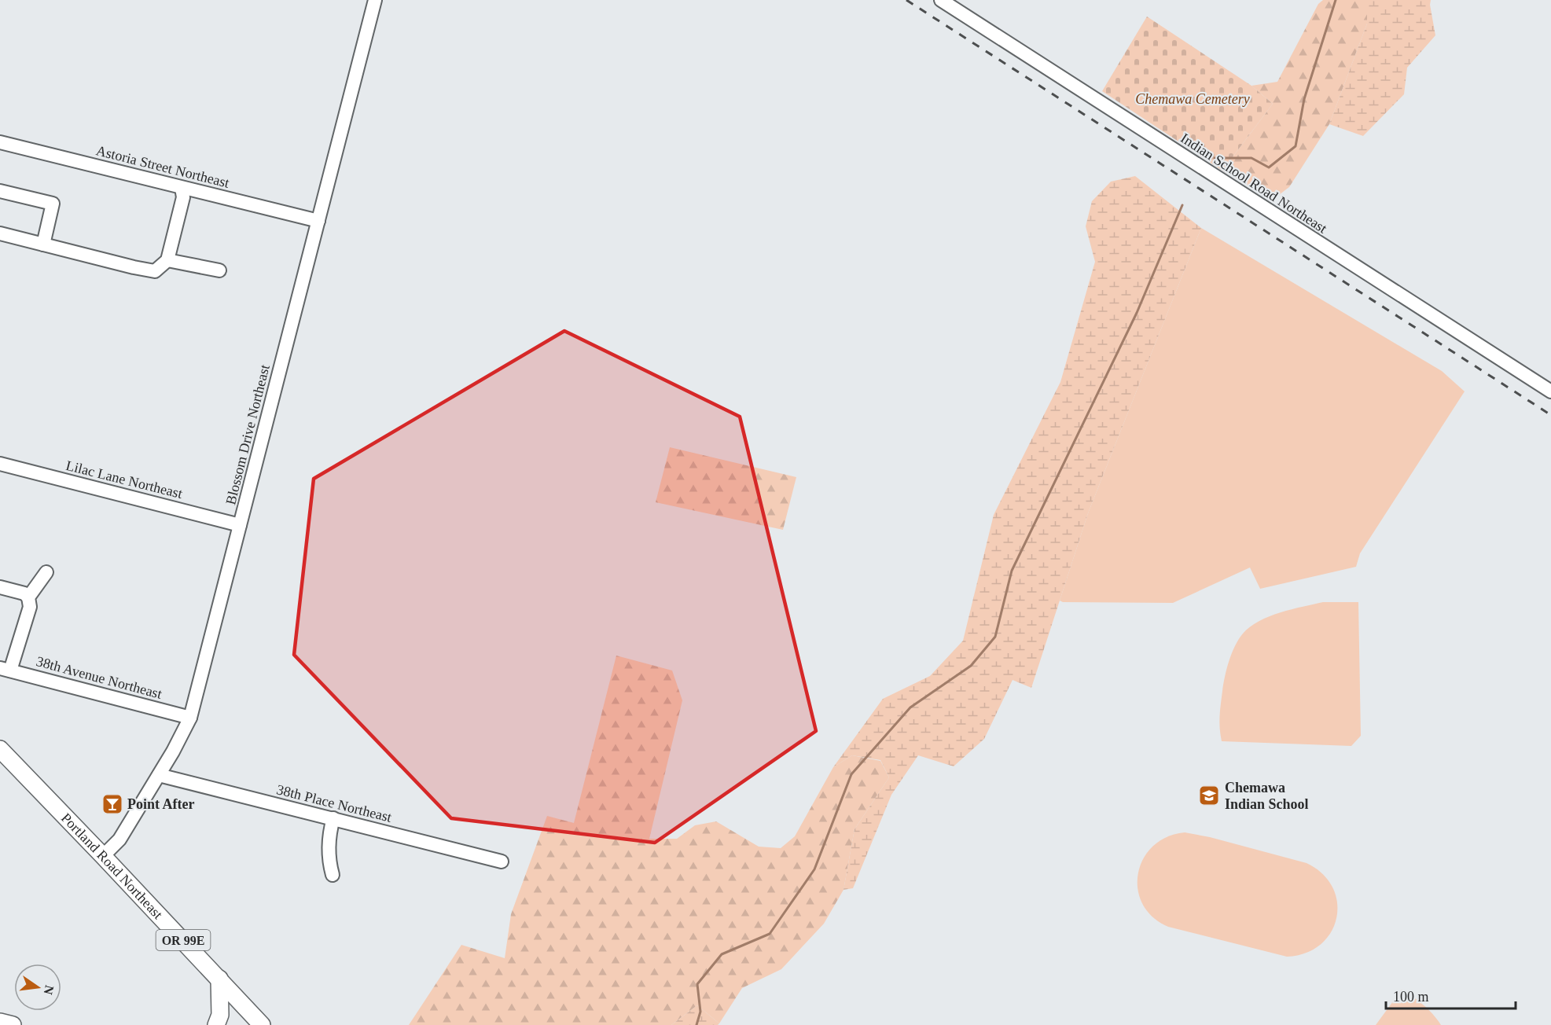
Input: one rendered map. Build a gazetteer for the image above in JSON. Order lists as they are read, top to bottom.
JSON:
{
  "streets": {
    "main road": ["Portland Road Northeast", "OR 99E"],
    "street": [
      "Astoria Street Northeast",
      "Indian School Road Northeast",
      "Blossom Drive Northeast",
      "Lilac Lane Northeast",
      "38th Avenue Northeast",
      "38th Place Northeast"
    ]
  },
  "crossings": [
    ["Astoria Street Northeast", "Blossom Drive Northeast"],
    ["Blossom Drive Northeast", "Lilac Lane Northeast"],
    ["Blossom Drive Northeast", "38th Avenue Northeast"],
    ["Blossom Drive Northeast", "38th Place Northeast"],
    ["Blossom Drive Northeast", "Portland Road Northeast"]
  ],
  "parks": ["Chemawa Cemetery"],
  "places": {
    "school or university": ["Chemawa Indian School"],
    "bar": ["Point After"]
  },
  "scale_bar": "100 m",
  "north": "right"
}
